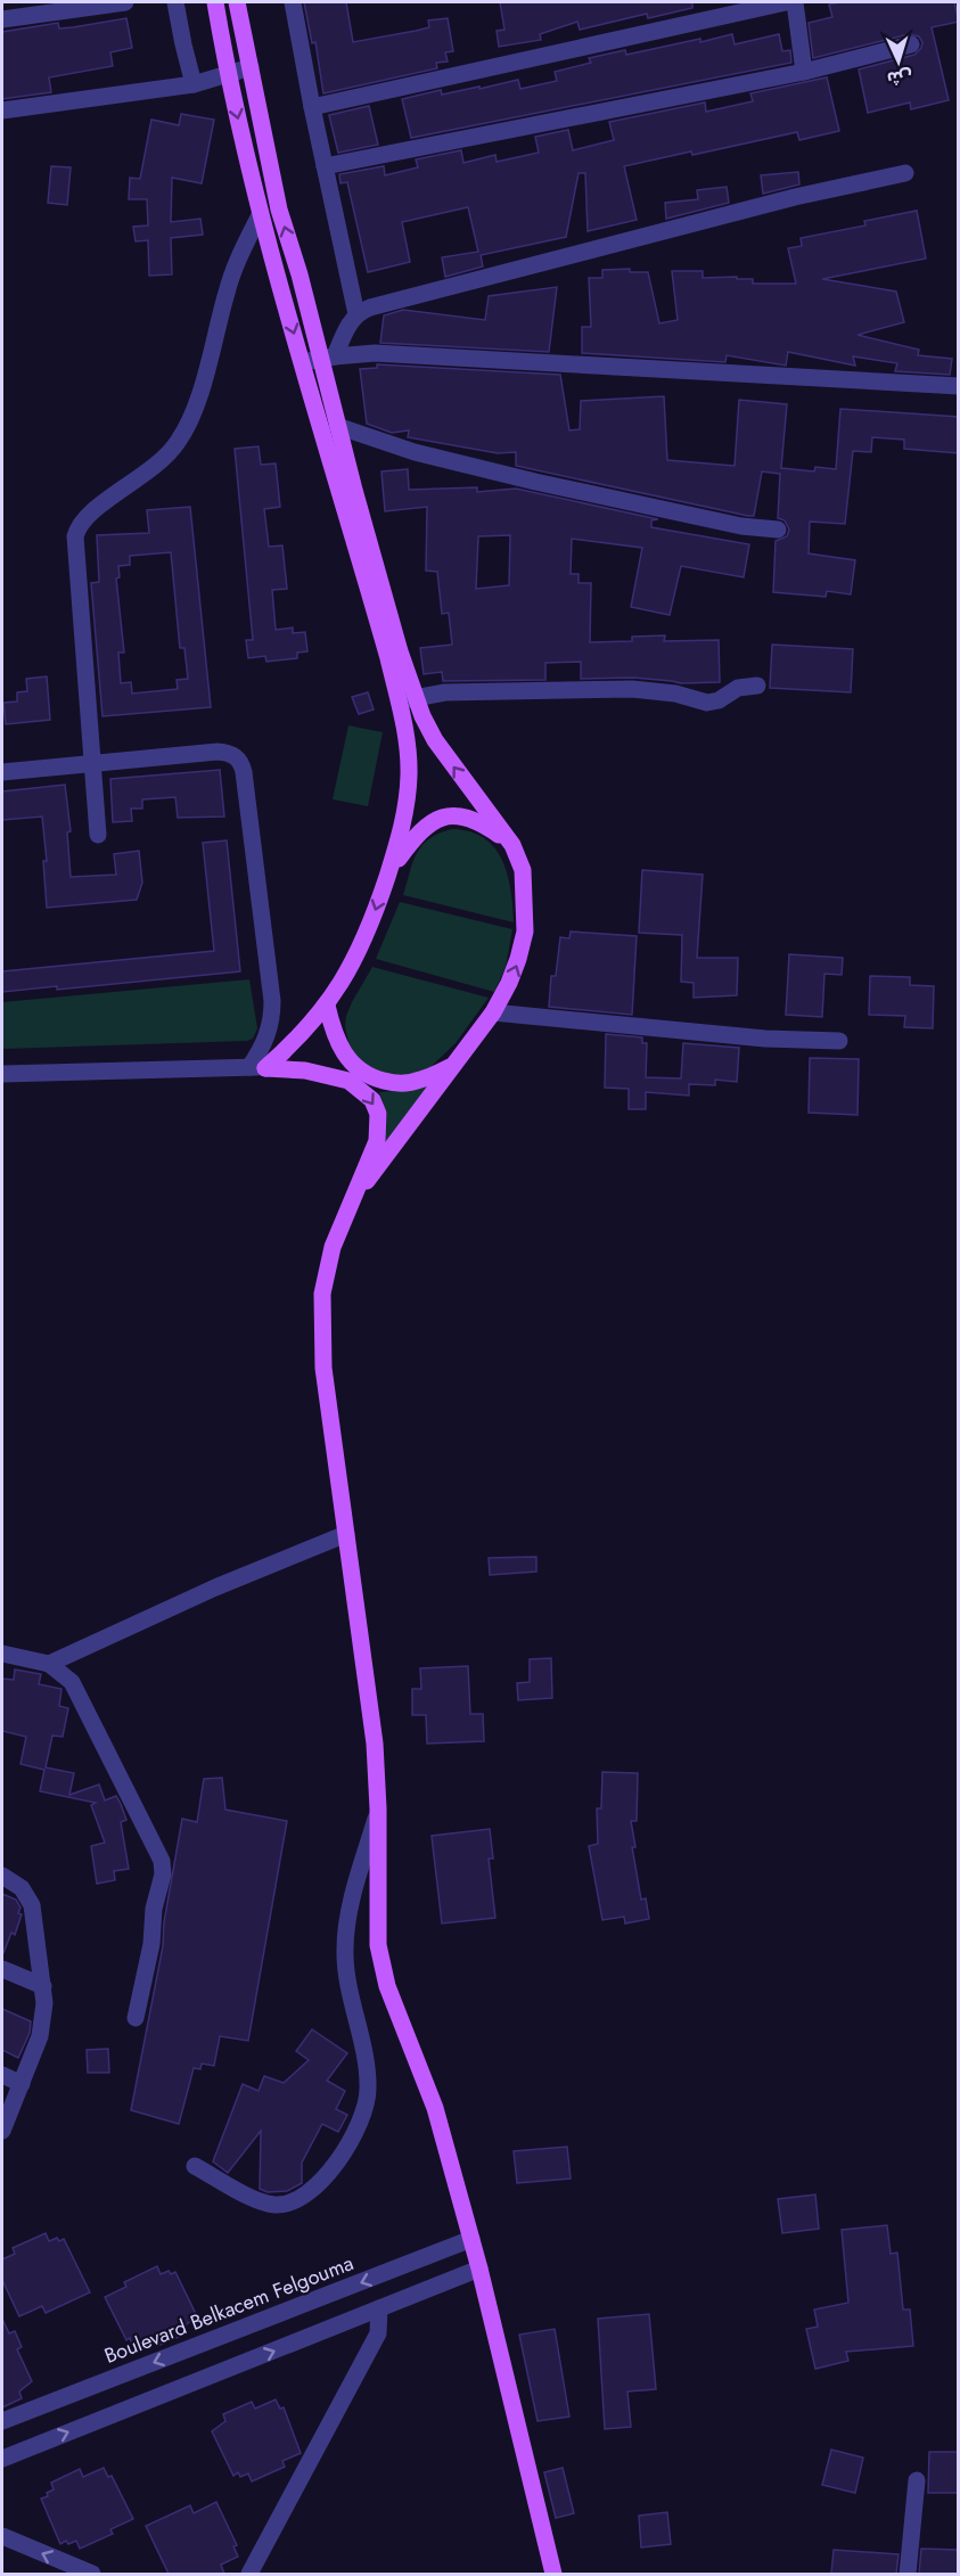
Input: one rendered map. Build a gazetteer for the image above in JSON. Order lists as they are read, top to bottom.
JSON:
{
  "streets": {
    "street": ["Boulevard Belkacem Felgouma"]
  },
  "north": "bottom"
}
